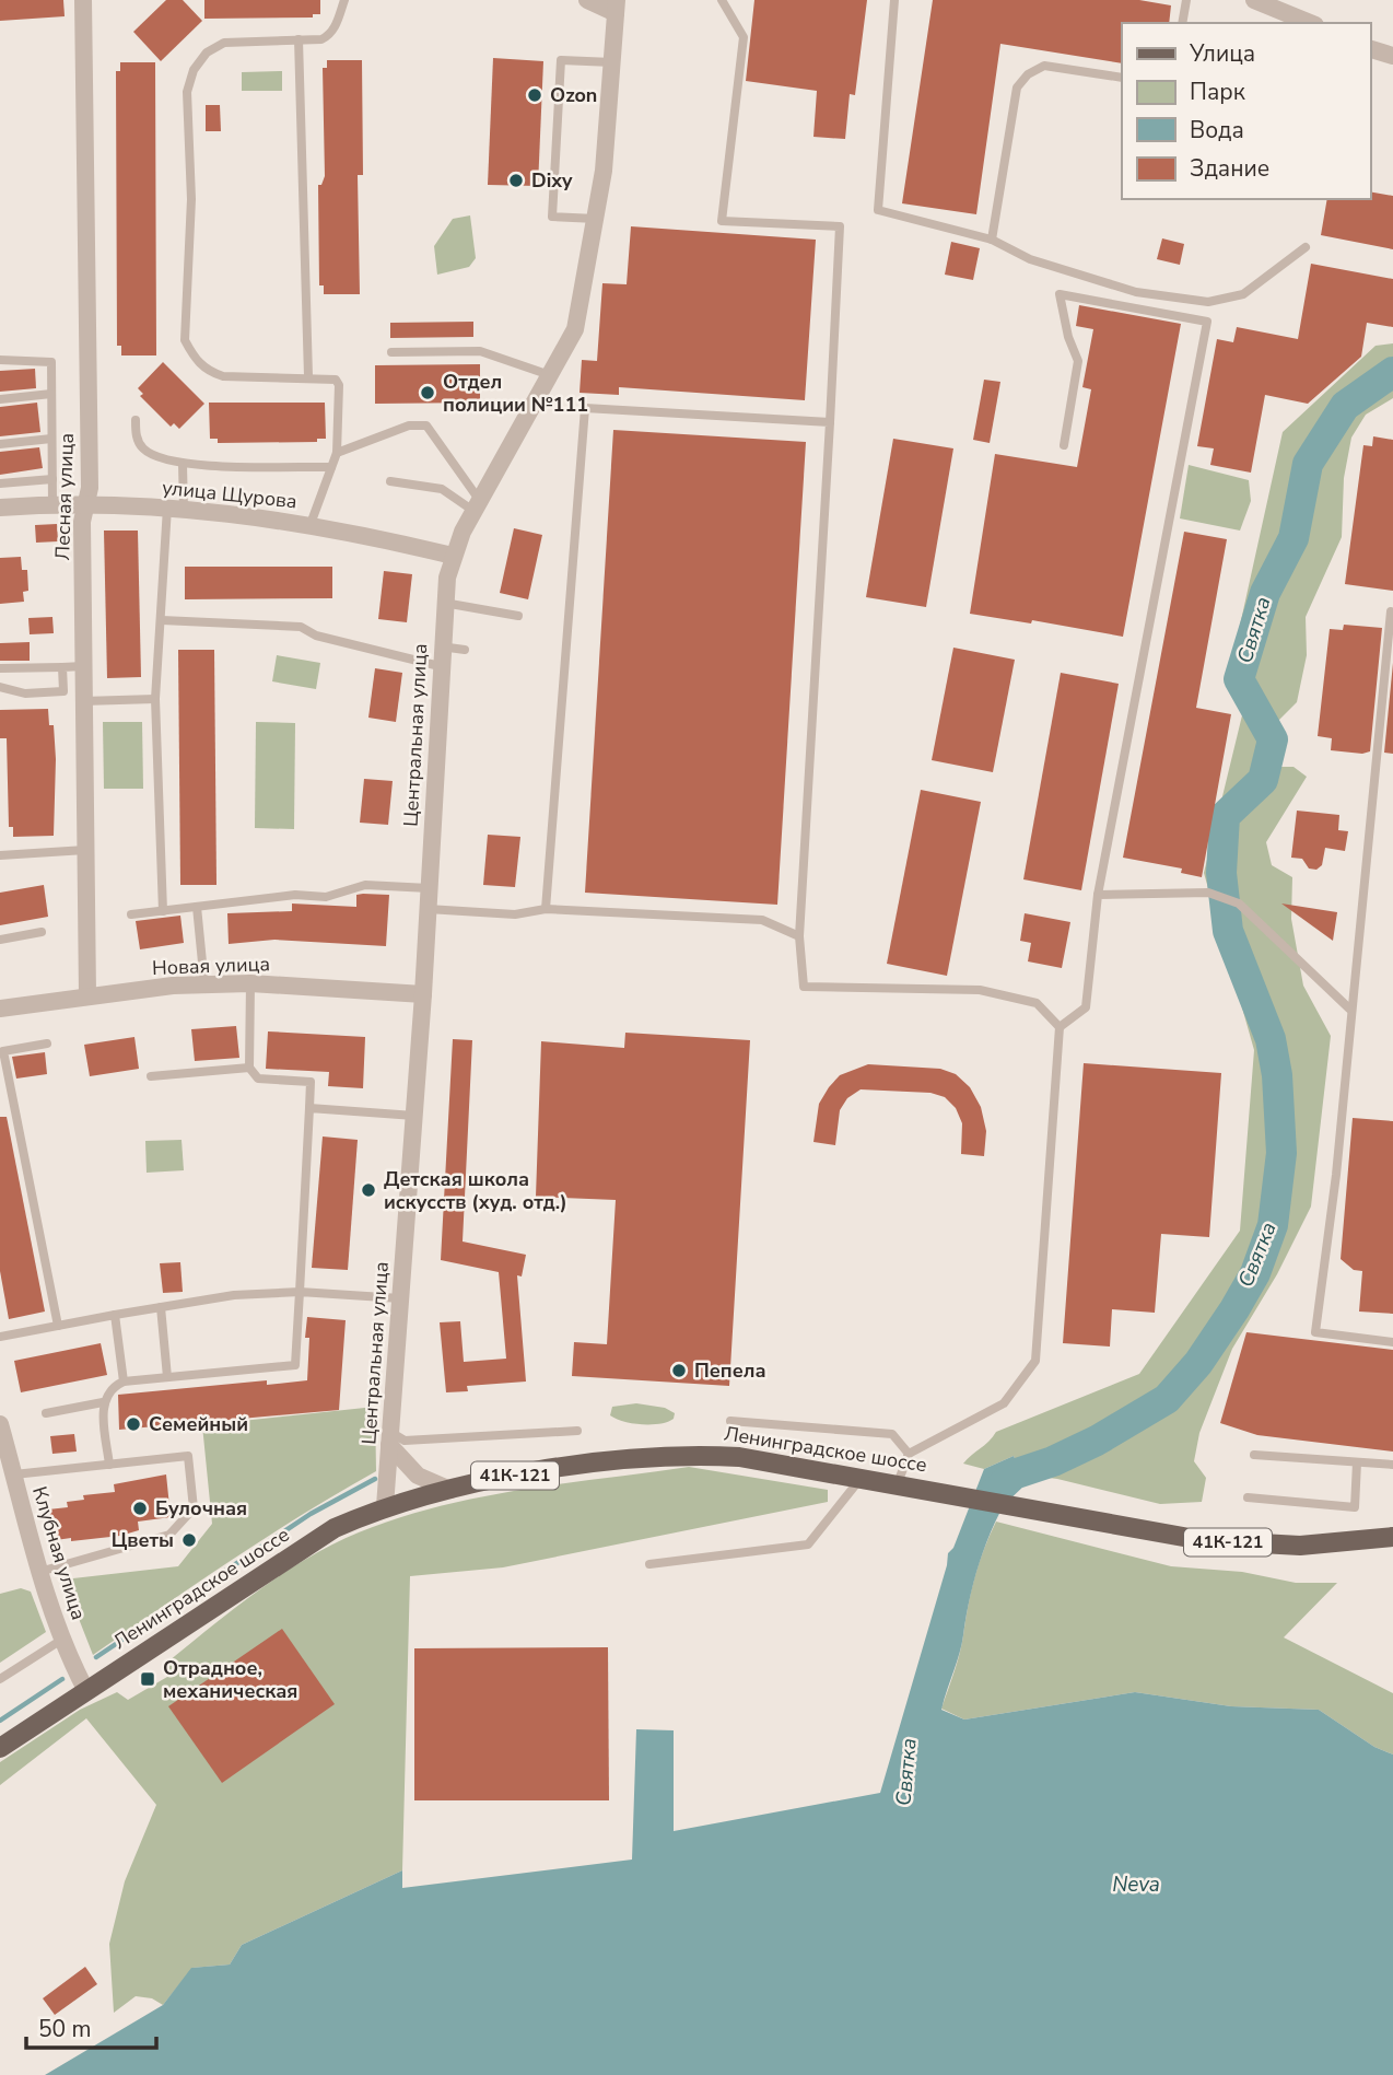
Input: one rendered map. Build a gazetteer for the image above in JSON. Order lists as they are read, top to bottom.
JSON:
{
  "streets": {
    "main road": ["Ленинградское шоссе", "41К-121"],
    "street": [
      "улица Щурова",
      "Лесная улица",
      "Центральная улица",
      "Новая улица",
      "Клубная улица"
    ]
  },
  "crossings": [
    ["улица Щурова", "Лесная улица"],
    ["улица Щурова", "Центральная улица"],
    ["Лесная улица", "Новая улица"],
    ["Центральная улица", "Новая улица"],
    ["Центральная улица", "Ленинградское шоссе"],
    ["Ленинградское шоссе", "Клубная улица"]
  ],
  "water": ["Святка", "Neva"],
  "places": {
    "other": [
      "Ozon",
      "Dixy",
      "Отдел полиции №111",
      "Детская школа искусств (худ. отд.)",
      "Пепела",
      "Семейный",
      "Булочная",
      "Цветы"
    ],
    "transit": ["Отрадное, механическая"]
  },
  "legend": [
    "Улица",
    "Парк",
    "Вода",
    "Здание"
  ],
  "scale_bar": "50 m"
}
